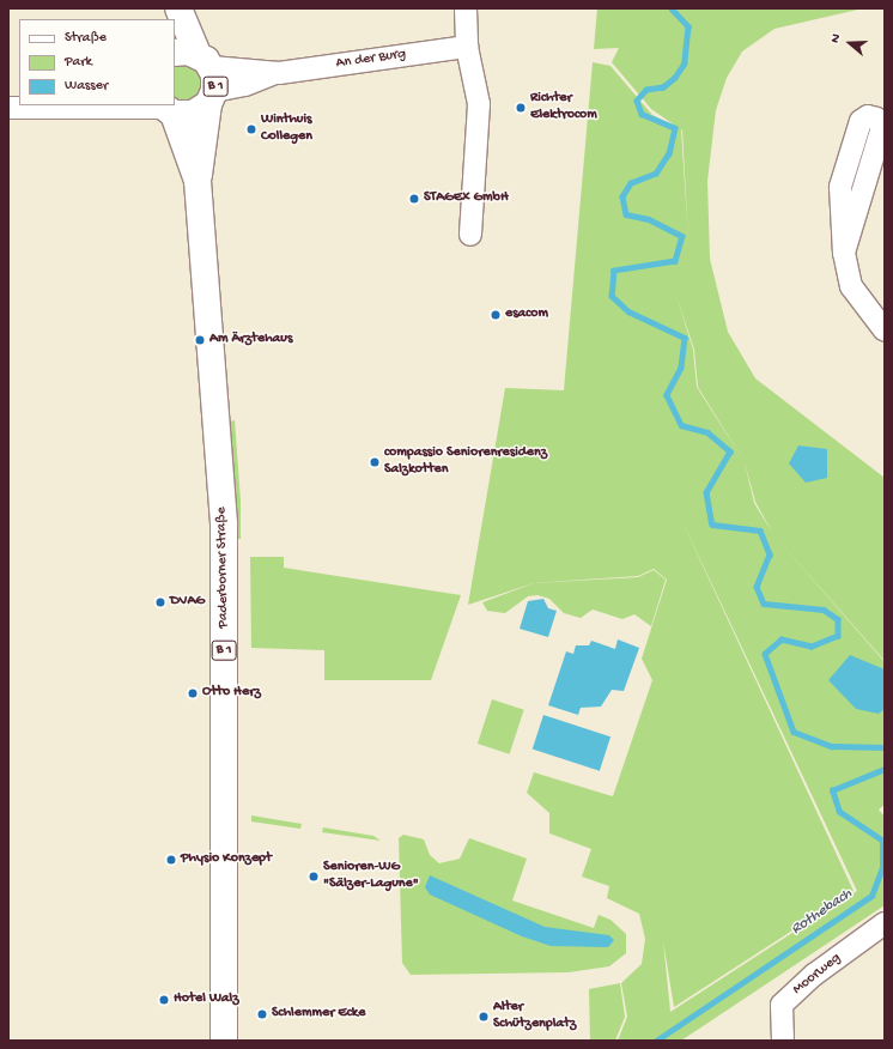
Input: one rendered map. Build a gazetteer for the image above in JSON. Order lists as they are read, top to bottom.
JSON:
{
  "streets": {
    "main road": ["B 1", "Paderborner Straße"],
    "street": ["An der Burg", "Moorweg"]
  },
  "crossings": [
    ["An der Burg", "B 1"],
    ["An der Burg", "Paderborner Straße"],
    ["B 1", "Paderborner Straße"]
  ],
  "water": ["Rothebach"],
  "places": [
    "Richter Elektrocom",
    "Winthuis Collegen",
    "STAGEx GmbH",
    "esacom",
    "Am Ärztehaus",
    "compassio Seniorenresidenz Salzkotten",
    "DVAG",
    "Otto Herz",
    "Physio Konzept",
    "Senioren-WG \"Sälzer-Lagune\"",
    "Hotel Walz",
    "Schlemmer Ecke",
    "Alter Schützenplatz"
  ],
  "legend": ["Straße", "Park", "Wasser"],
  "north": "left"
}
